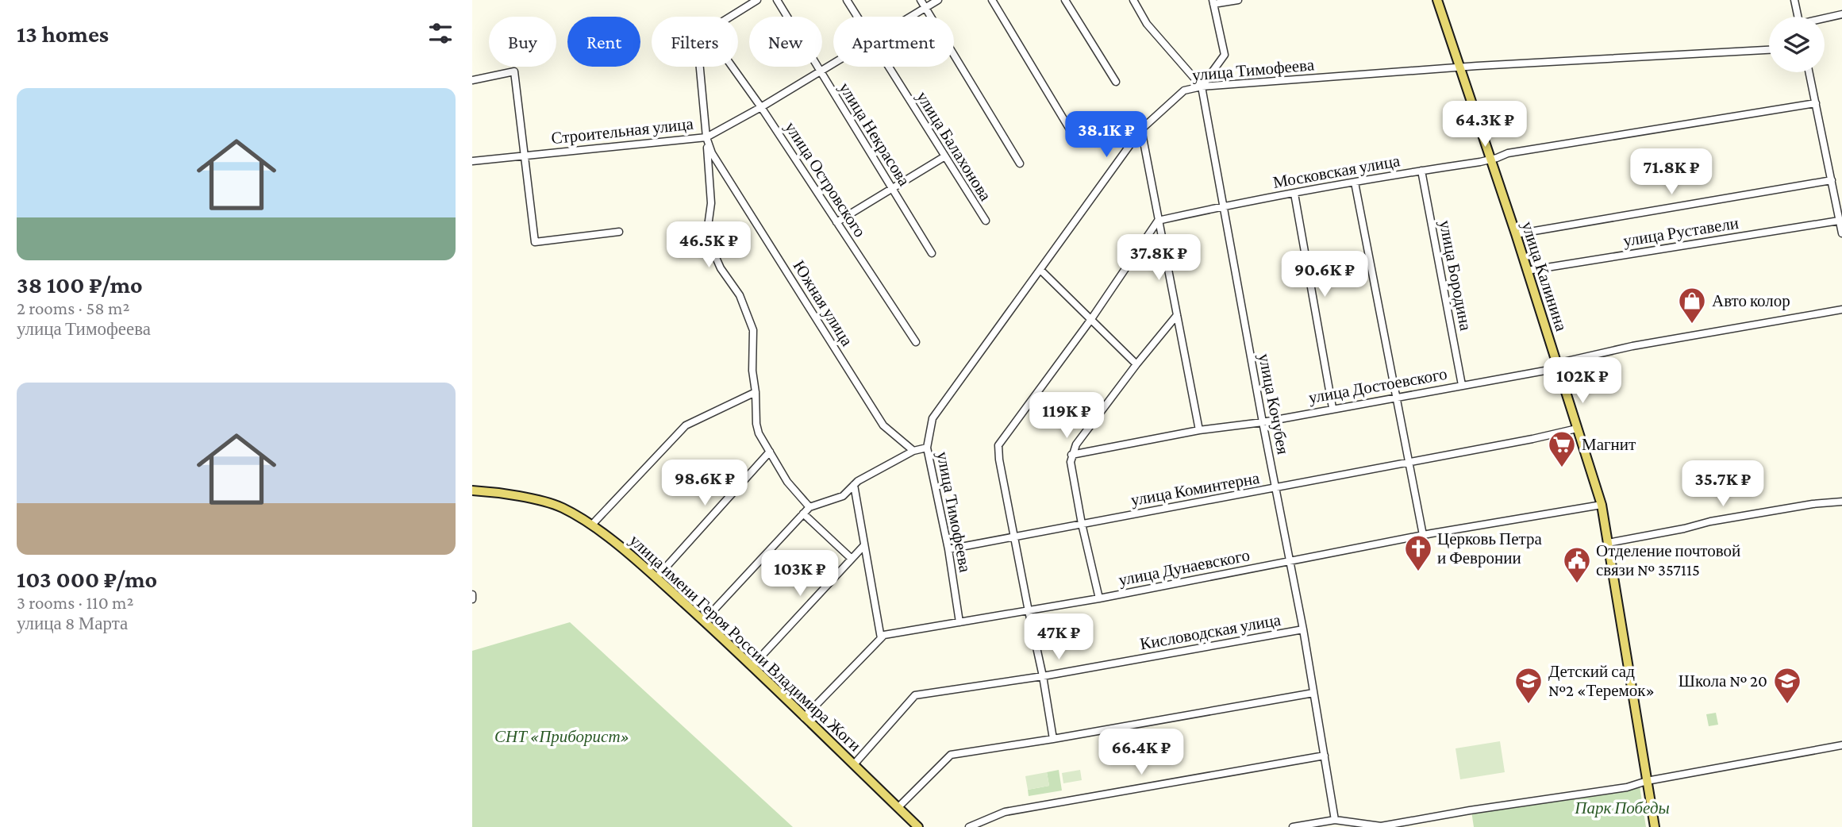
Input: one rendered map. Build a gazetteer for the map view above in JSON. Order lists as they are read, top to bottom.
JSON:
{
  "streets": {
    "main road": ["улица Калинина", "улица имени Героя России Владимира Жоги"],
    "street": [
      "улица Тимофеева",
      "Строительная улица",
      "улица Некрасова",
      "улица Балахонова",
      "Московская улица",
      "улица Островского",
      "улица Руставели",
      "улица Бородина",
      "Южная улица",
      "улица Достоевского",
      "улица Кочубея",
      "улица Коминтерна",
      "улица Дунаевского",
      "Кисловодская улица"
    ]
  },
  "crossings": [
    ["улица Тимофеева", "улица Калинина"],
    ["улица Тимофеева", "улица Кочубея"],
    ["улица Тимофеева", "улица Коминтерна"],
    ["улица Тимофеева", "улица Дунаевского"],
    ["Строительная улица", "улица Некрасова"],
    ["Строительная улица", "улица Островского"],
    ["Строительная улица", "Южная улица"],
    ["Московская улица", "улица Бородина"],
    ["Московская улица", "улица Калинина"],
    ["Московская улица", "улица Кочубея"],
    ["улица Руставели", "улица Калинина"],
    ["улица Бородина", "улица Достоевского"],
    ["улица Калинина", "улица Достоевского"],
    ["улица Калинина", "улица Коминтерна"],
    ["улица Калинина", "улица Дунаевского"],
    ["улица Достоевского", "улица Кочубея"],
    ["улица Кочубея", "улица Коминтерна"],
    ["улица Кочубея", "улица Дунаевского"],
    ["улица Кочубея", "Кисловодская улица"],
    ["Кисловодская улица", "улица имени Героя России Владимира Жоги"]
  ],
  "parks": ["СНТ «Приборист»", "Парк Победы"],
  "places": {
    "shop": ["Авто колор"],
    "supermarket": ["Магнит"],
    "church": ["Церковь Петра и Февронии"],
    "public building": ["Отделение почтовой связи № 357115"],
    "school or university": ["Детский сад №2 «Теремок»", "Школа № 20"]
  },
  "page": {
    "heading": "13 homes",
    "chip": [
      "Buy",
      "Rent",
      "Filters",
      "New",
      "Apartment"
    ],
    "list": [
      {
        "name": "38 100 ₽/mo",
        "note": "2 rooms · 58 m² · улица Тимофеева"
      },
      {
        "name": "103 000 ₽/mo",
        "note": "3 rooms · 110 m² · улица 8 Марта"
      }
    ],
    "price": [
      "64.3K ₽",
      "38.1K ₽",
      "71.8K ₽",
      "46.5K ₽",
      "37.8K ₽",
      "90.6K ₽",
      "102K ₽",
      "119K ₽",
      "98.6K ₽",
      "35.7K ₽",
      "103K ₽",
      "47K ₽",
      "66.4K ₽"
    ]
  }
}
